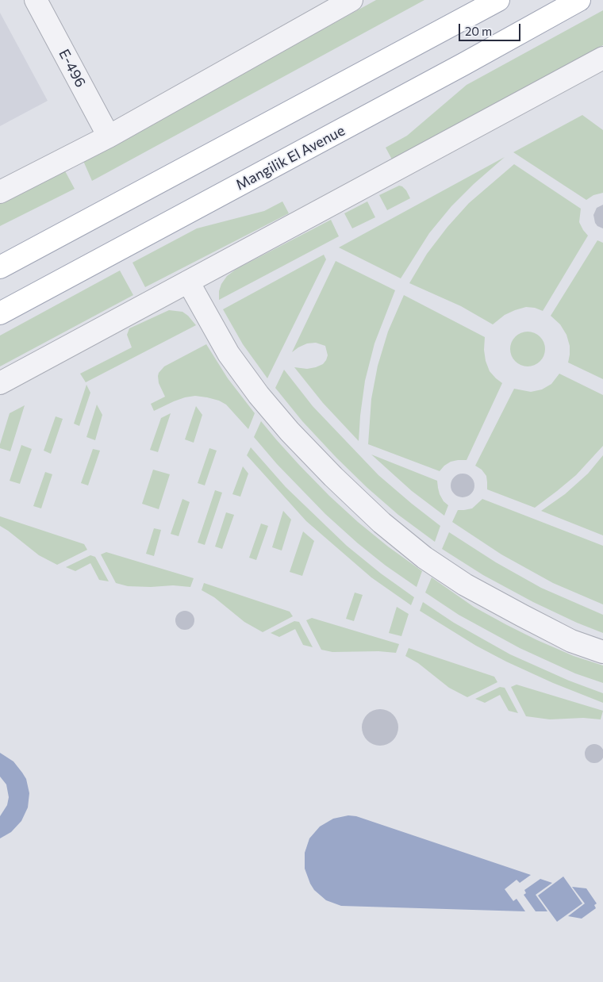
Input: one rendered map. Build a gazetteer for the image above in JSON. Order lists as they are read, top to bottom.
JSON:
{
  "streets": {
    "main road": ["Mangilik El Avenue"],
    "street": ["E-496"]
  },
  "scale_bar": "20 m"
}
